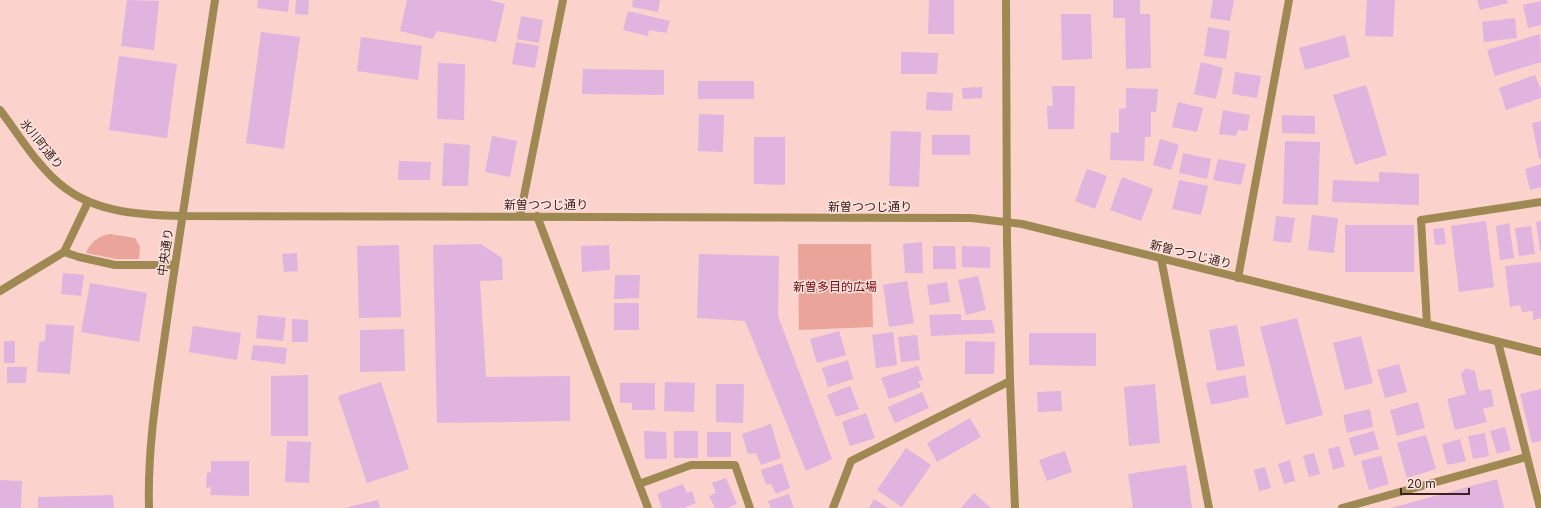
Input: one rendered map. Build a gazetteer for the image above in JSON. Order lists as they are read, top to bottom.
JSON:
{
  "streets": {
    "street": ["氷川町通り", "新曽つつじ通り", "中央通り"]
  },
  "crossings": [
    ["氷川町通り", "新曽つつじ通り"],
    ["氷川町通り", "中央通り"],
    ["新曽つつじ通り", "中央通り"]
  ],
  "parks": ["新曽多目的広場"],
  "scale_bar": "20 m"
}
